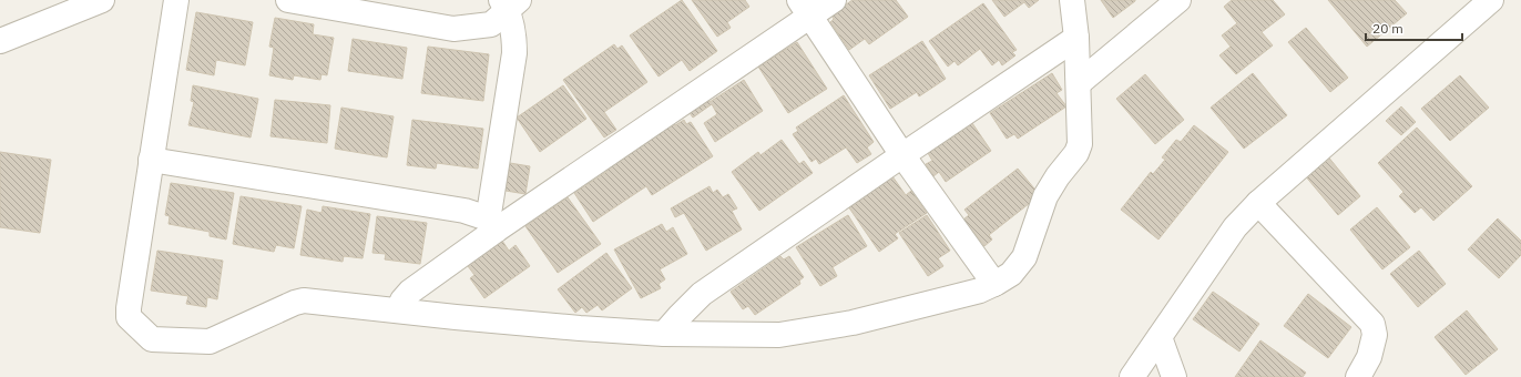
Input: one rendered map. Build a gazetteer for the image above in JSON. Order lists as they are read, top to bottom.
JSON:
{
  "scale_bar": "20 m"
}
